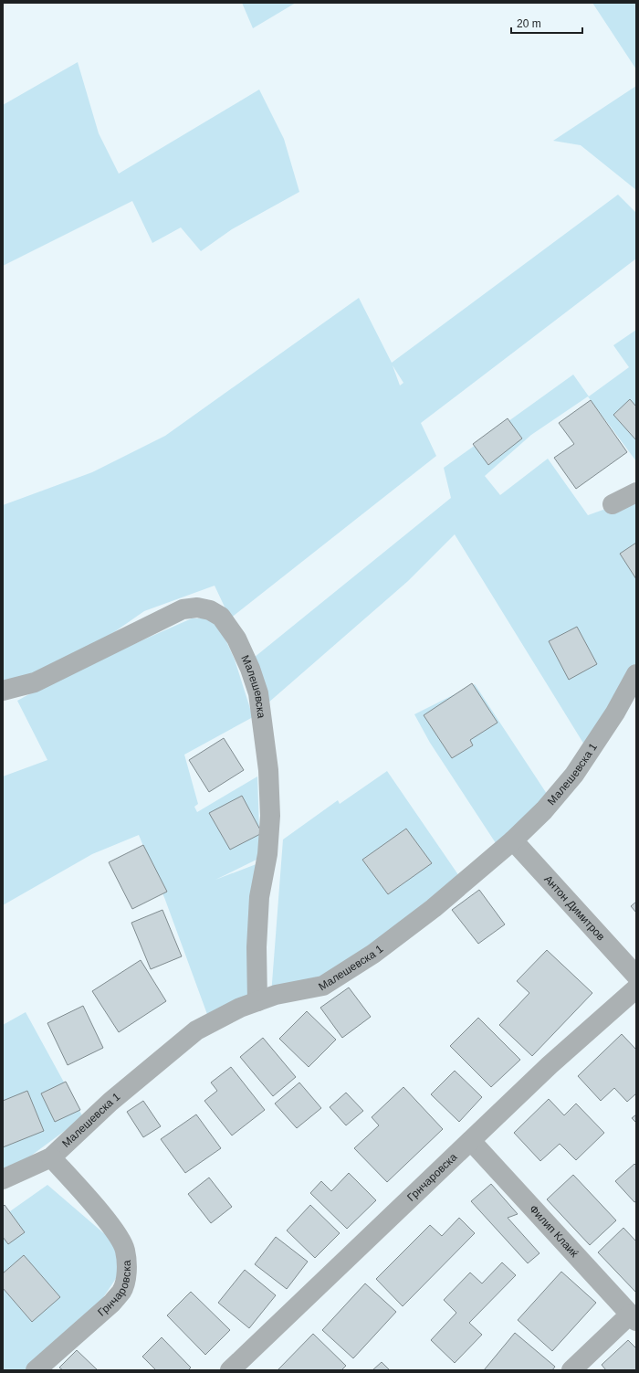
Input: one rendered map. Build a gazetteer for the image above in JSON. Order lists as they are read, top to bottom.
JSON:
{
  "streets": {
    "street": [
      "Малешевска",
      "Малешевска 1",
      "Антон Димитров",
      "Грнчаровска",
      "Филип Клаиќ"
    ]
  },
  "crossings": [
    ["Малешевска", "Малешевска 1"],
    ["Малешевска 1", "Антон Димитров"],
    ["Малешевска 1", "Грнчаровска"],
    ["Грнчаровска", "Филип Клаиќ"]
  ],
  "scale_bar": "20 m"
}
